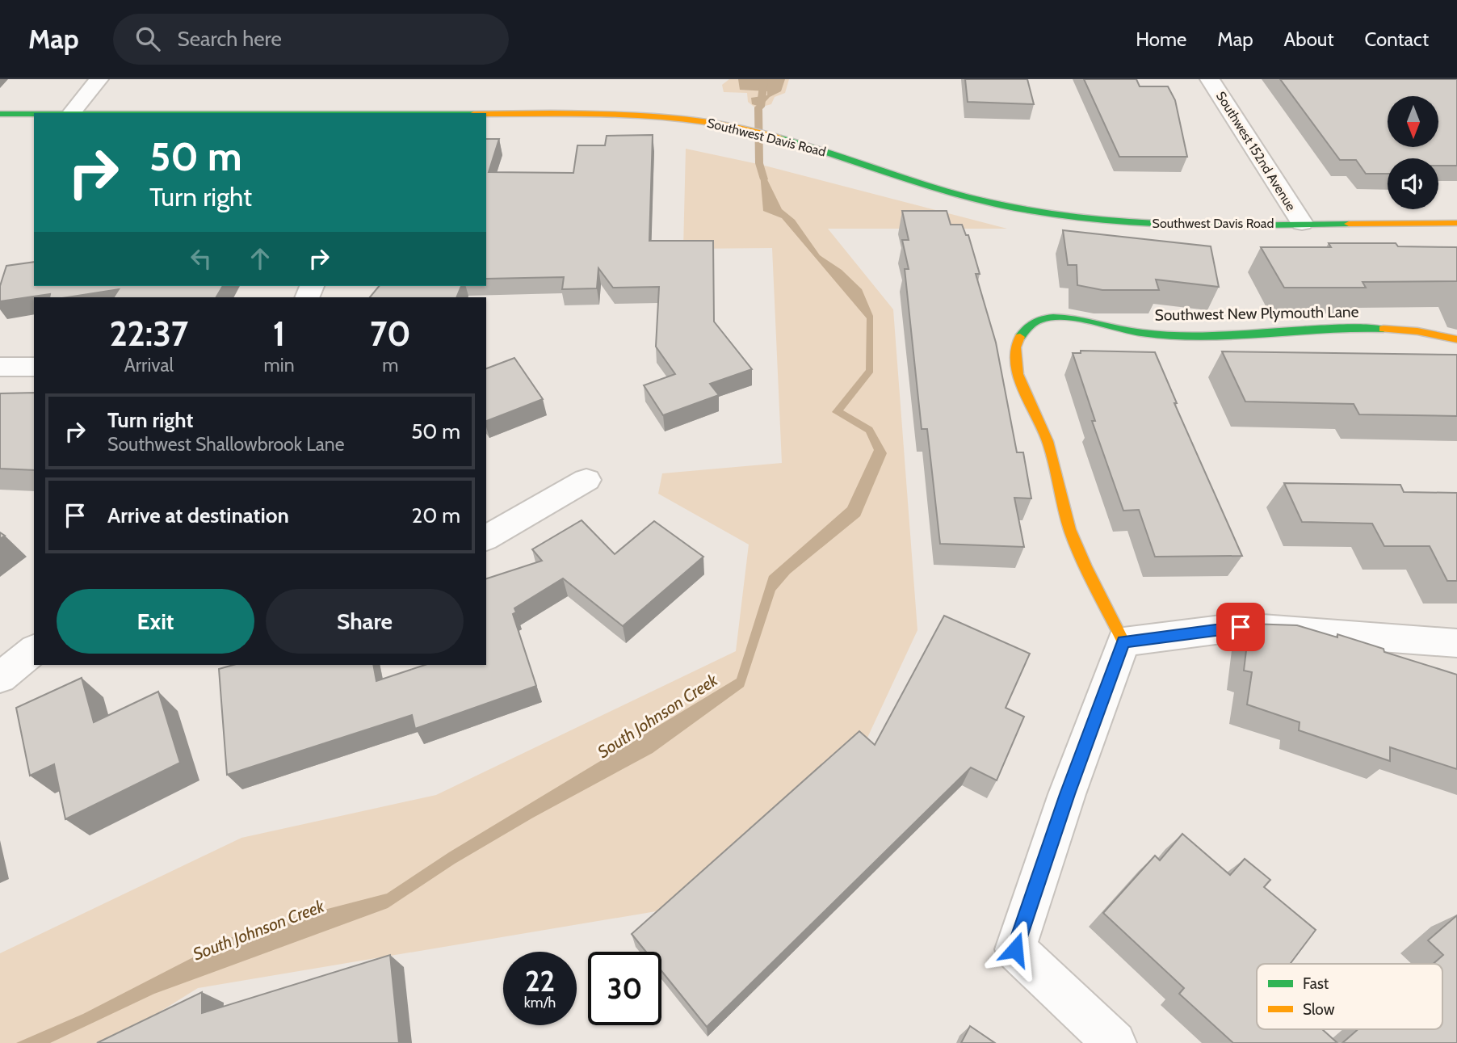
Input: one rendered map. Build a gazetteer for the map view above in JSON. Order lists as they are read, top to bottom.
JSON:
{
  "streets": {
    "street": ["Southwest Davis Road", "Southwest 152nd Avenue", "Southwest New Plymouth Lane"]
  },
  "crossings": [
    ["Southwest Davis Road", "Southwest 152nd Avenue"]
  ],
  "water": ["South Johnson Creek"],
  "legend": ["Fast", "Slow"],
  "north": "bottom",
  "page": {
    "header": "Map",
    "search": "Search here",
    "nav": [
      "Home",
      "Map",
      "About",
      "Contact"
    ],
    "turn": ["50 m", "Turn right"],
    "eta": [
      "22:37",
      "Arrival",
      "1",
      "min",
      "70",
      "m"
    ],
    "list": [
      {
        "name": "Turn right",
        "note": "Southwest Shallowbrook Lane",
        "value": "50 m"
      },
      {
        "name": "Arrive at destination",
        "value": "20 m"
      }
    ],
    "buttons": ["Exit", "Share"],
    "speed": "22 km/h",
    "limit": "30"
  }
}
